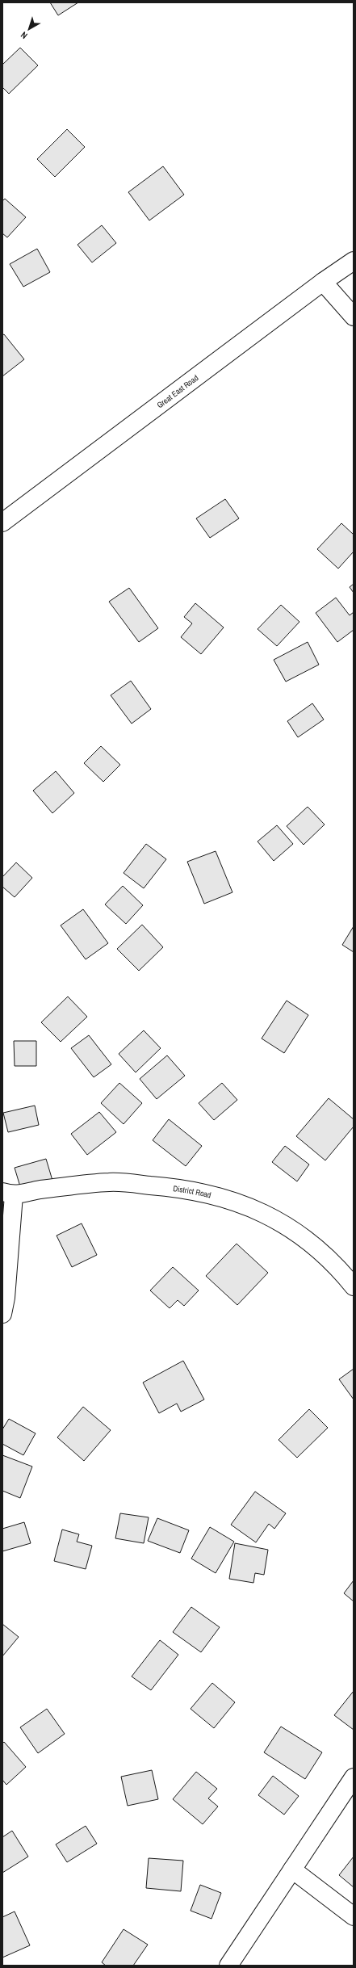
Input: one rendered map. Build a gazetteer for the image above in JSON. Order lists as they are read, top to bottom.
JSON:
{
  "streets": {
    "main road": ["Great East Road", "District Road"]
  },
  "north": "bottom left"
}
